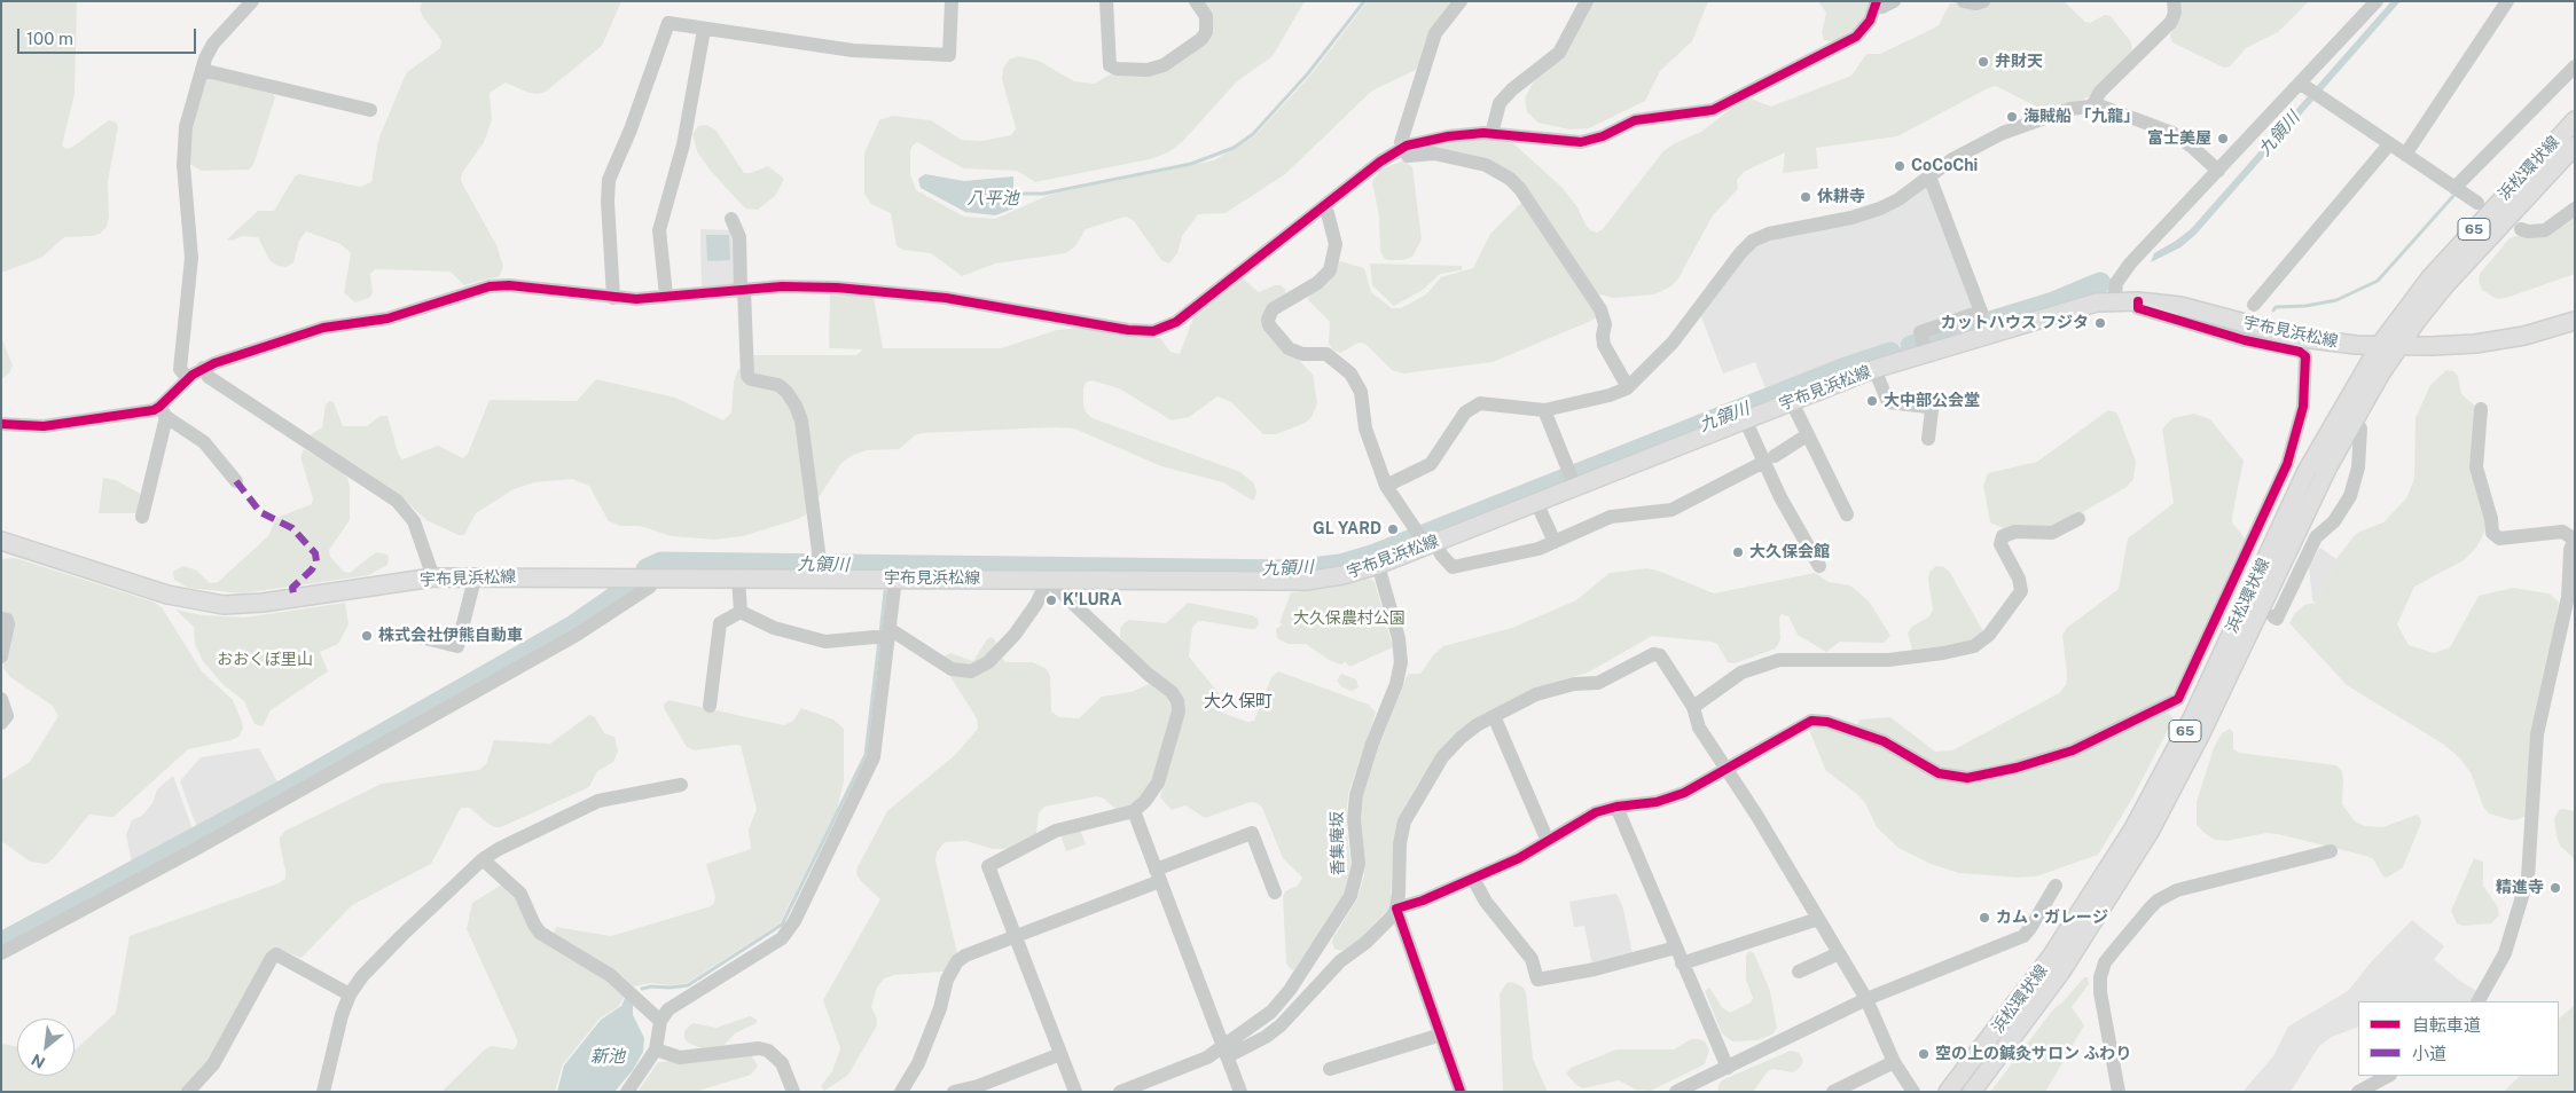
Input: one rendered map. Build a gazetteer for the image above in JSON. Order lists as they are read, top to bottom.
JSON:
{
  "streets": {
    "main road": ["浜松環状線", "65", "宇布見浜松線"],
    "street": ["香集庵坂"]
  },
  "crossings": [
    ["浜松環状線", "宇布見浜松線"],
    ["宇布見浜松線", "香集庵坂"]
  ],
  "districts": ["大久保町"],
  "water": ["九領川", "八平池", "新池"],
  "parks": ["大久保農村公園", "おおくぼ里山"],
  "places": [
    "弁財天",
    "海賊船 「九龍」",
    "富士美屋",
    "CoCoChi",
    "休耕寺",
    "カットハウス フジタ",
    "大中部公会堂",
    "GL YARD",
    "大久保会館",
    "K'LURA",
    "株式会社伊熊自動車",
    "精進寺",
    "カム・ガレージ",
    "空の上の鍼灸サロン ふわり"
  ],
  "legend": ["自転車道", "小道"],
  "scale_bar": "100 m",
  "north": "bottom left"
}
